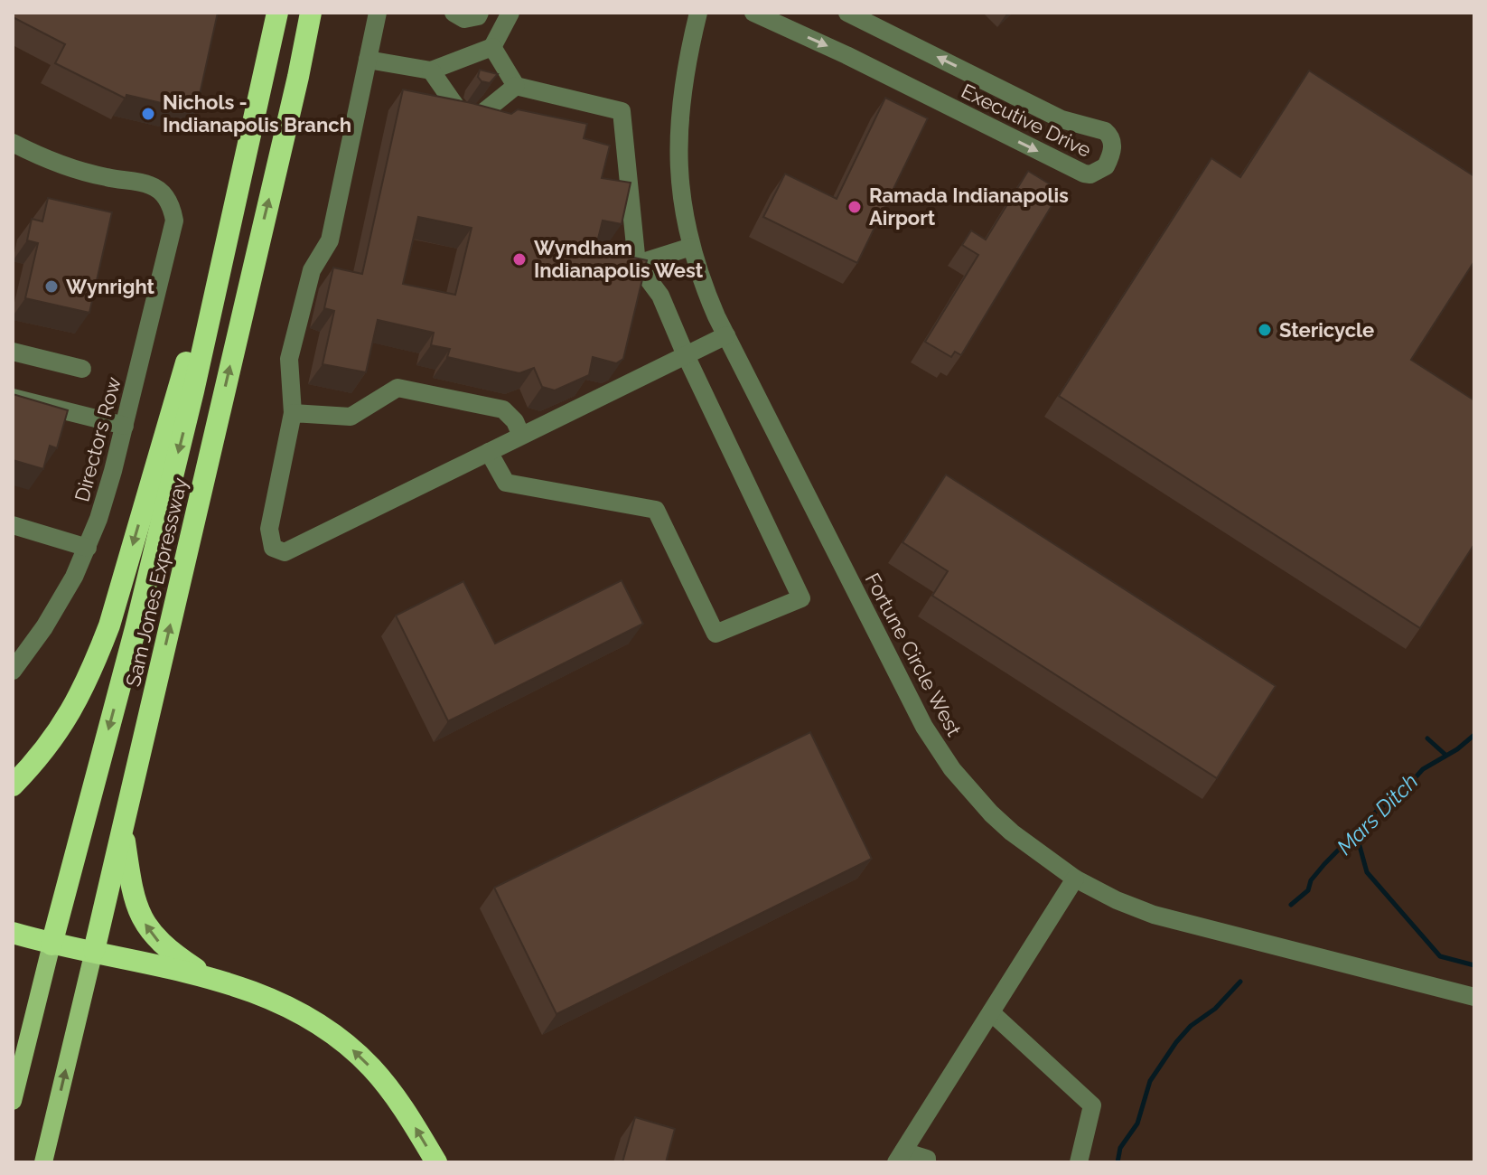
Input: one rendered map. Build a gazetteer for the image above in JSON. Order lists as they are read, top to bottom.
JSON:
{
  "streets": {
    "highway": ["Sam Jones Expressway"],
    "street": ["Executive Drive", "Directors Row", "Fortune Circle West"]
  },
  "water": ["Mars Ditch"],
  "places": [
    "Nichols - Indianapolis Branch",
    "Ramada Indianapolis Airport",
    "Wyndham Indianapolis West",
    "Wynright",
    "Stericycle"
  ]
}
